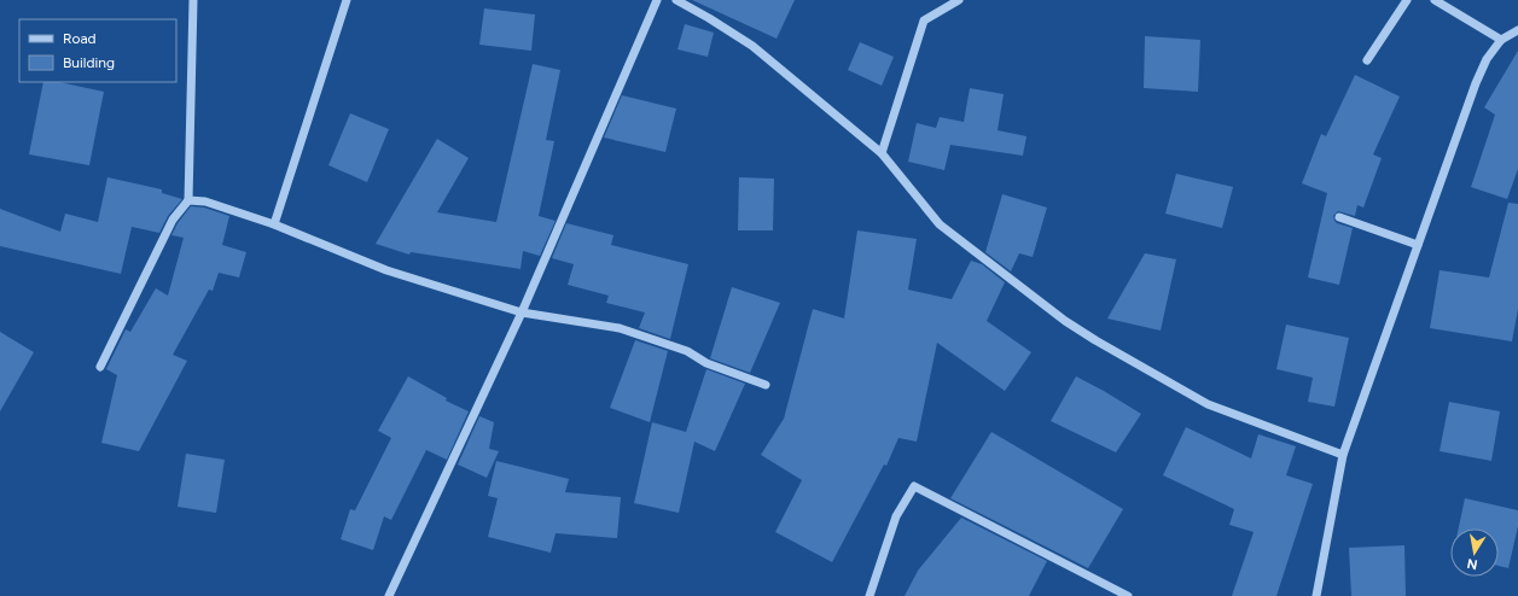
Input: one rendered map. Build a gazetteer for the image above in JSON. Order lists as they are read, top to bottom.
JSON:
{
  "legend": ["Road", "Building"],
  "north": "bottom"
}
